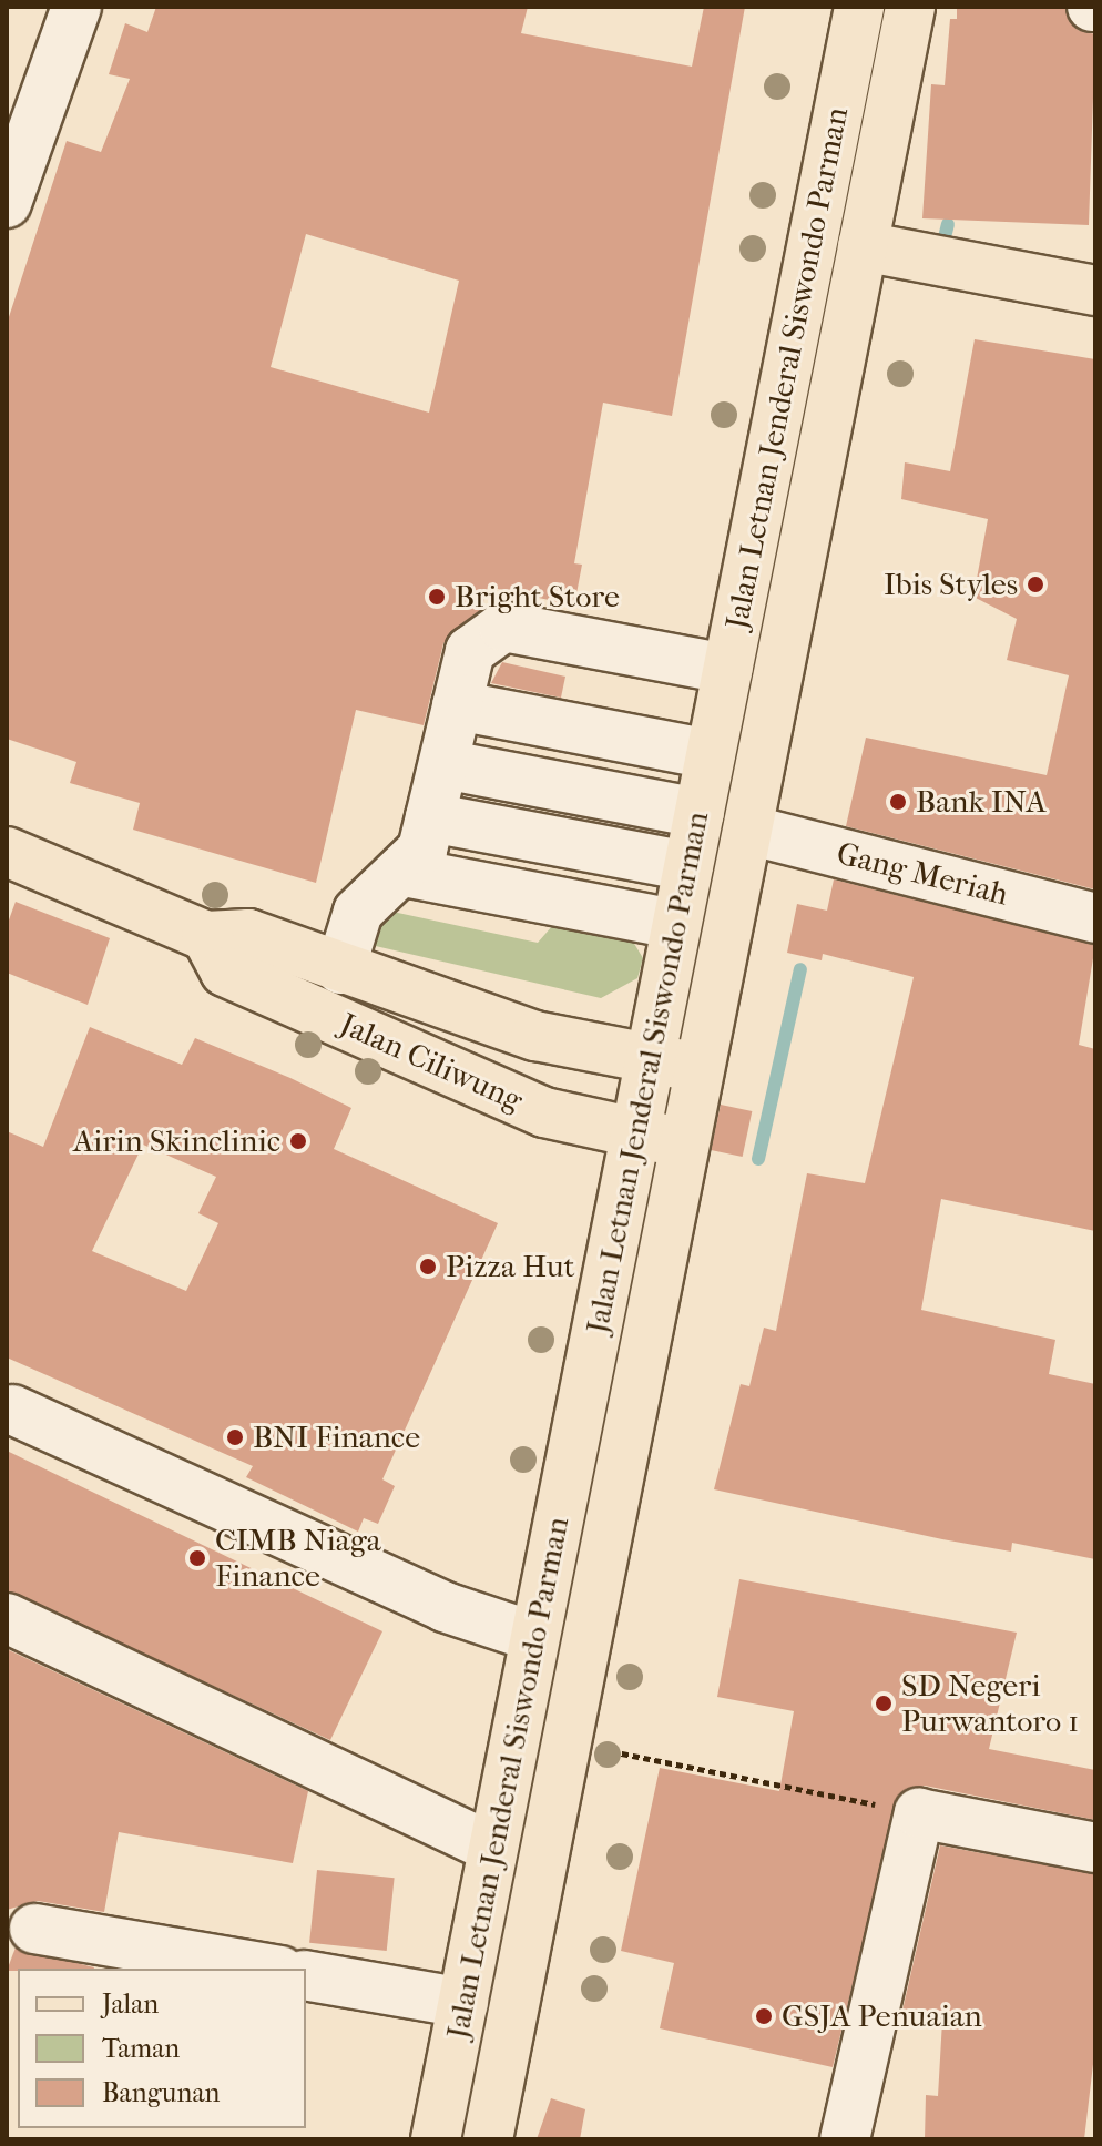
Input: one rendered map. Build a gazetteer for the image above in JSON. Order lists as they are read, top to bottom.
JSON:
{
  "streets": {
    "main road": ["Jalan Letnan Jenderal Siswondo Parman", "Jalan Ciliwung"],
    "street": ["Gang Meriah"]
  },
  "crossings": [
    ["Jalan Letnan Jenderal Siswondo Parman", "Gang Meriah"],
    ["Jalan Letnan Jenderal Siswondo Parman", "Jalan Ciliwung"]
  ],
  "places": [
    "Ibis Styles",
    "Bright Store",
    "Bank INA",
    "Airin Skinclinic",
    "Pizza Hut",
    "BNI Finance",
    "CIMB Niaga Finance",
    "SD Negeri Purwantoro 1",
    "GSJA Penuaian"
  ],
  "legend": ["Jalan", "Taman", "Bangunan"]
}
